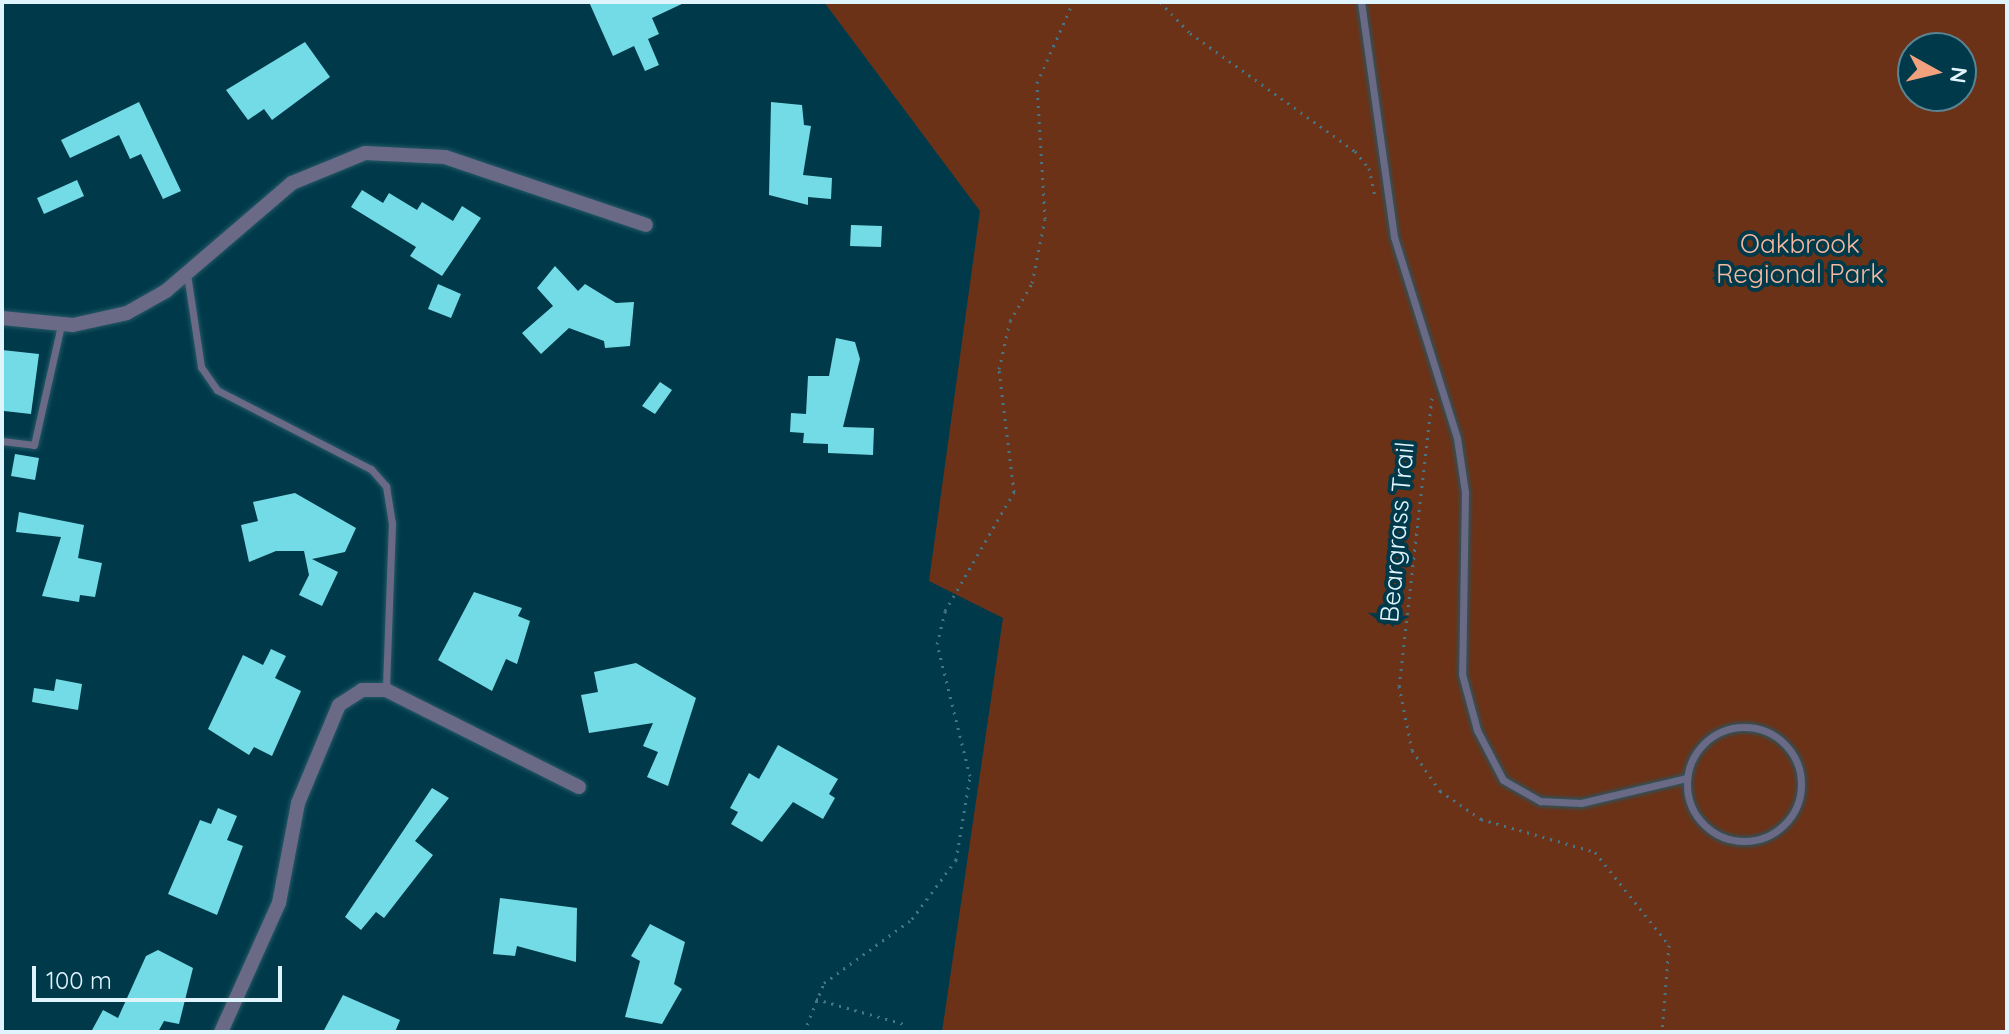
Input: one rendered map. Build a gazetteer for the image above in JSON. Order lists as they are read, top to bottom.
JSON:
{
  "streets": {
    "path": ["Beargrass Trail"]
  },
  "parks": ["Oakbrook Regional Park"],
  "scale_bar": "100 m",
  "north": "right"
}
